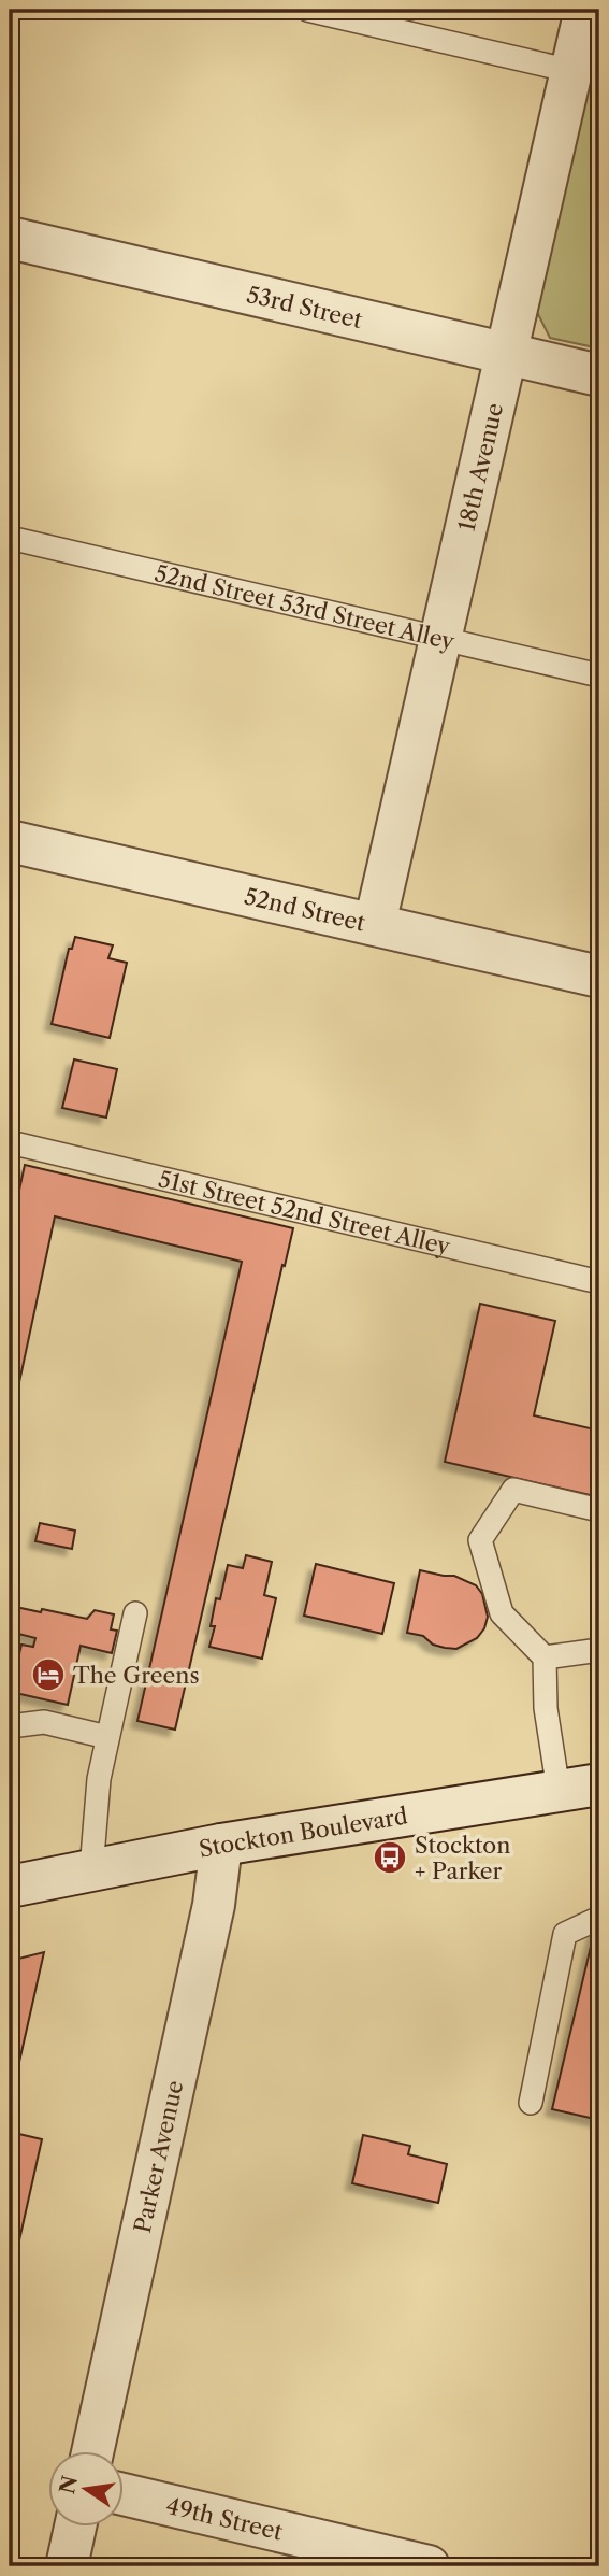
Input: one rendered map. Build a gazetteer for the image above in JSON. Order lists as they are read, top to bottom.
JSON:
{
  "streets": {
    "street": [
      "53rd Street",
      "18th Avenue",
      "52nd Street",
      "Stockton Boulevard",
      "Parker Avenue",
      "49th Street"
    ],
    "lane": ["52nd Street 53rd Street Alley", "51st Street 52nd Street Alley"]
  },
  "crossings": [
    ["53rd Street", "18th Avenue"],
    ["18th Avenue", "52nd Street 53rd Street Alley"],
    ["18th Avenue", "52nd Street"],
    ["Stockton Boulevard", "Parker Avenue"]
  ],
  "places": {
    "hotel": ["The Greens"],
    "bus stop": ["Stockton + Parker"]
  },
  "north": "left"
}
